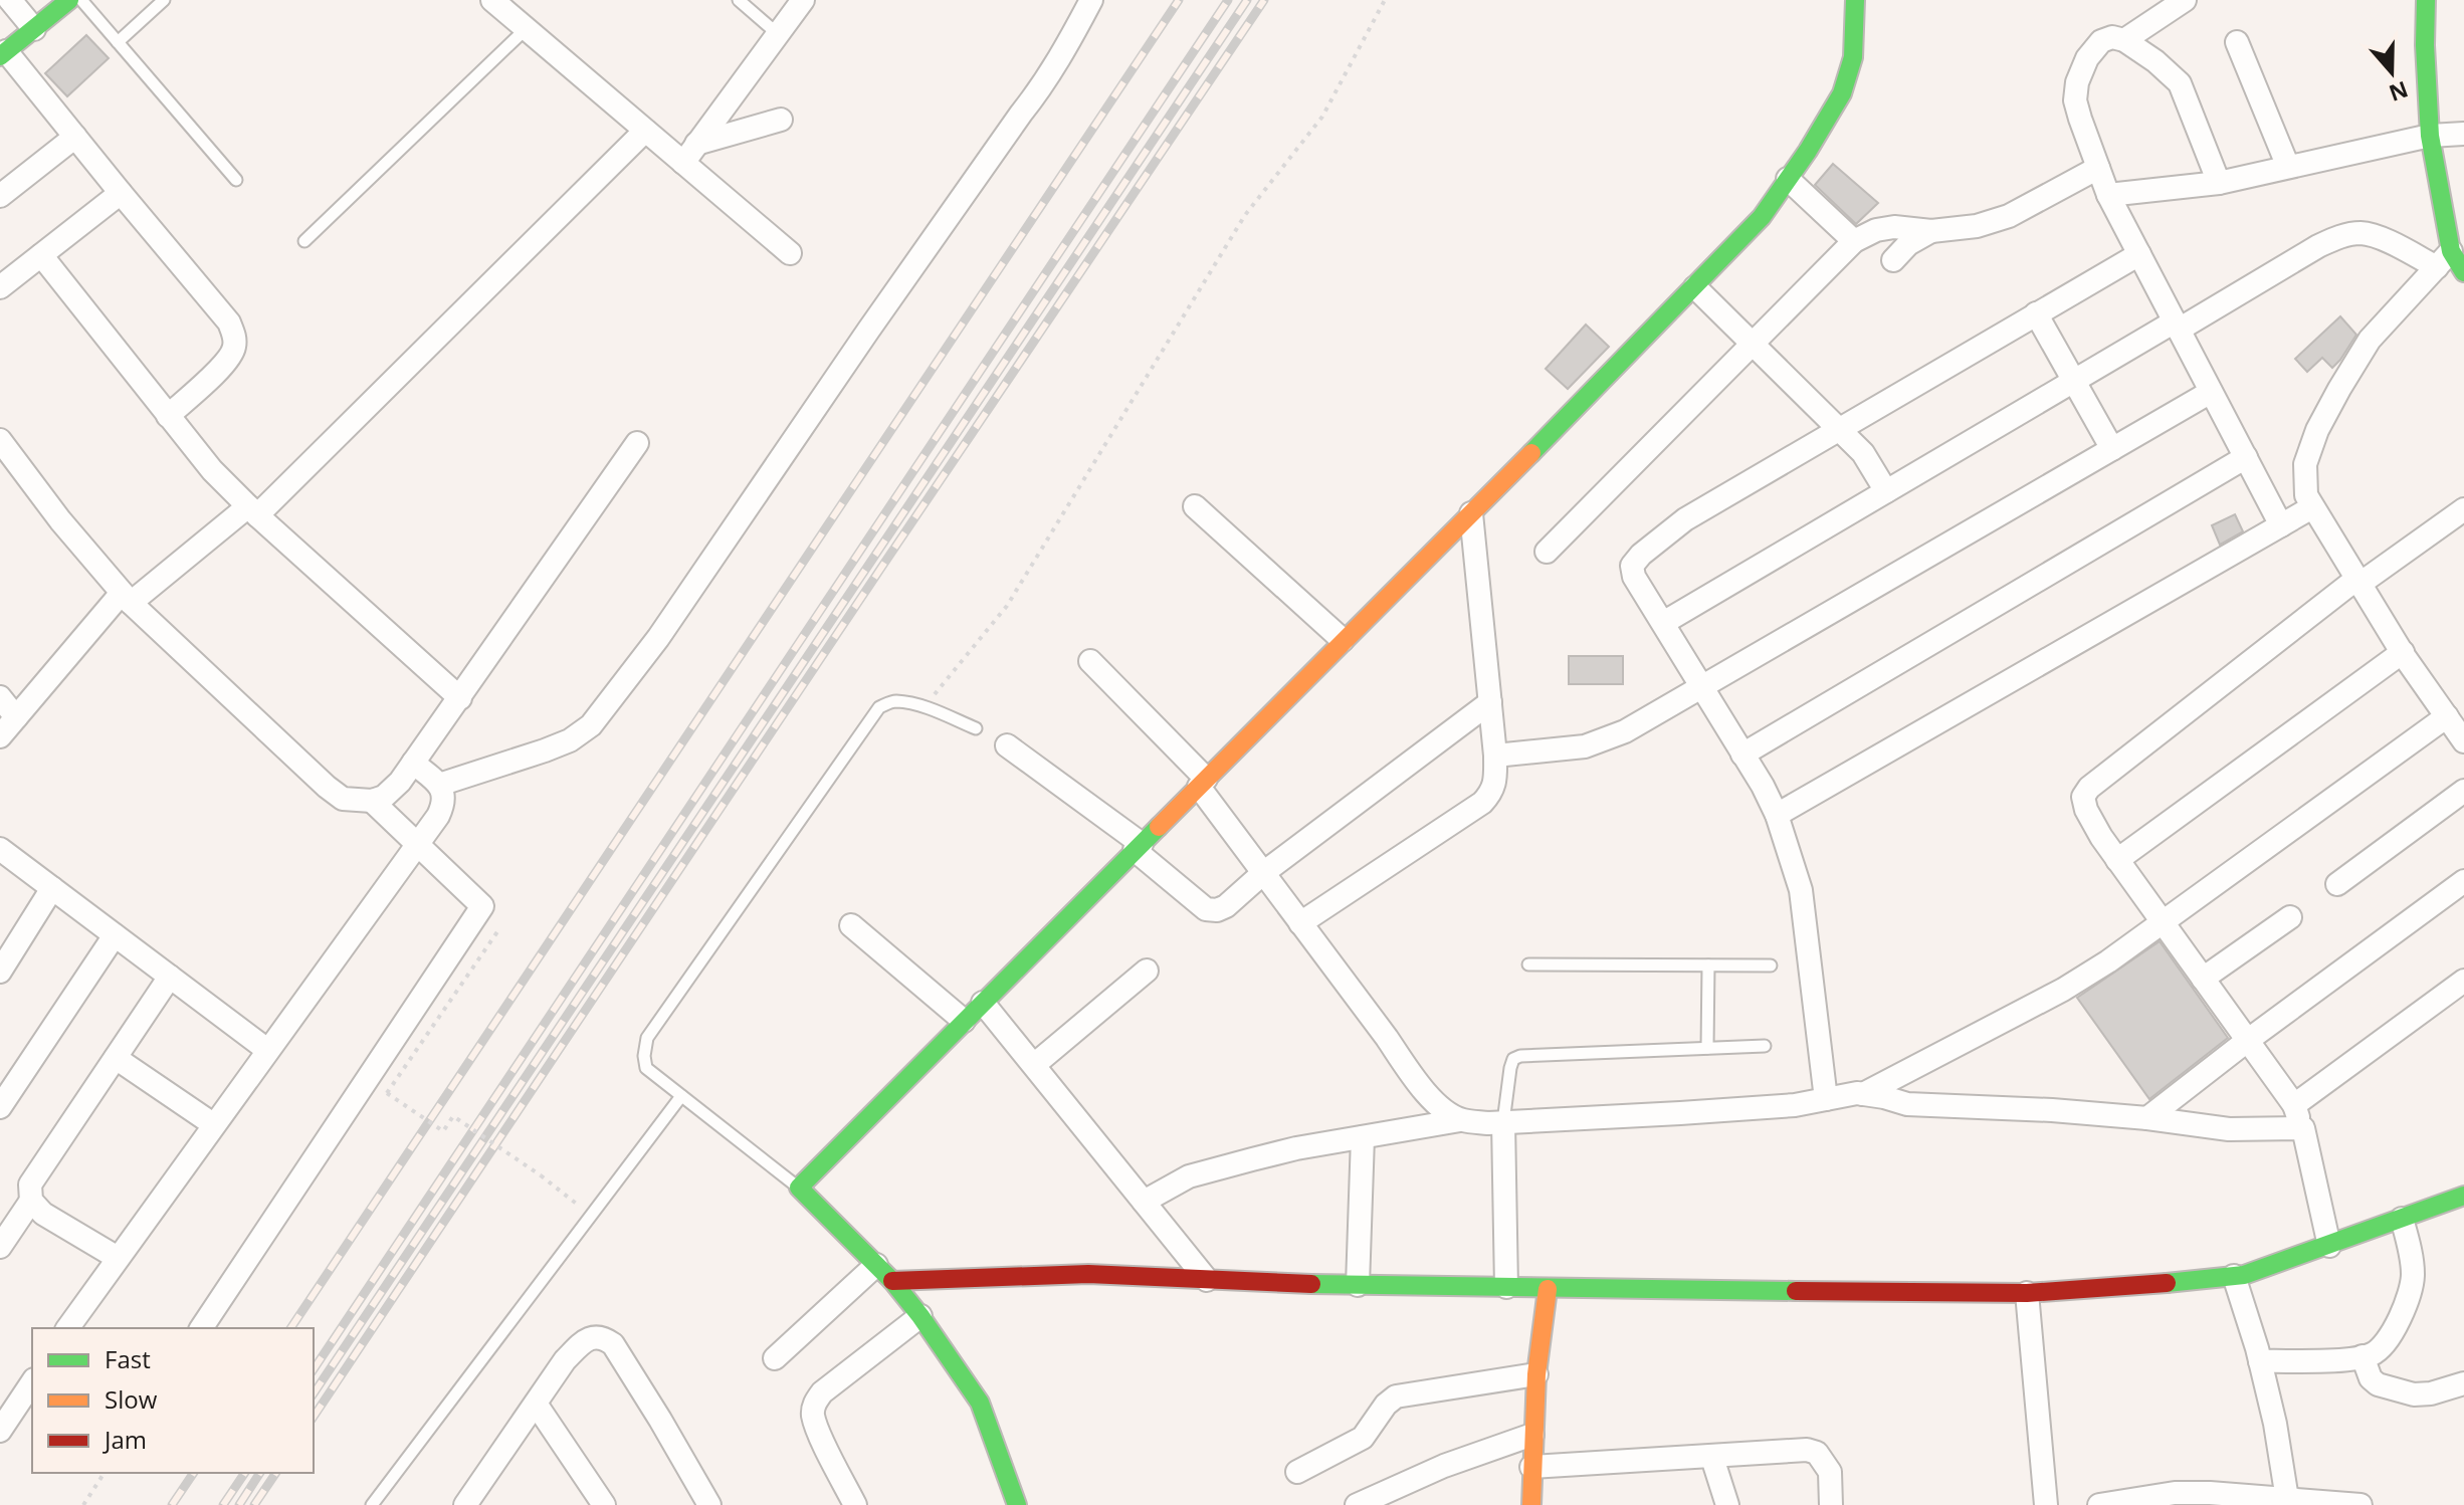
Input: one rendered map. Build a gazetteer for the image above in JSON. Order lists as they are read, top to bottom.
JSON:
{
  "legend": ["Fast", "Slow", "Jam"],
  "north": "bottom"
}
